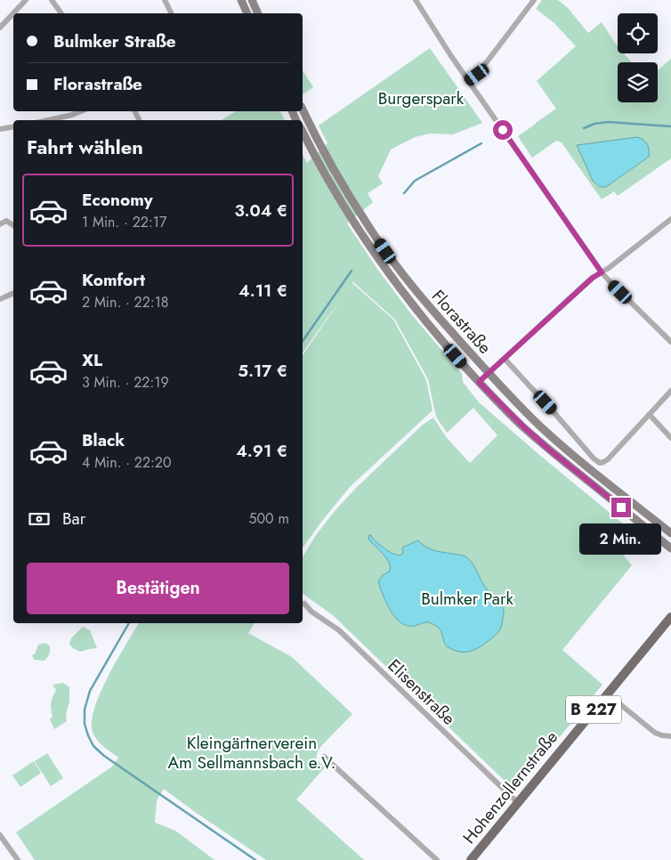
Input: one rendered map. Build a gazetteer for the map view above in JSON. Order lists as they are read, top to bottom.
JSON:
{
  "streets": {
    "main road": ["Florastraße", "B 227", "Hohenzollernstraße"],
    "street": ["Elisenstraße"]
  },
  "crossings": [
    ["Elisenstraße", "Hohenzollernstraße"]
  ],
  "parks": ["Burgerspark", "Bulmker Park", "Kleingärtnerverein Am Sellmannsbach e.V."],
  "page": {
    "banner": ["Bulmker Straße", "Florastraße"],
    "heading": "Fahrt wählen",
    "list": [
      {
        "name": "Economy",
        "note": "1 Min. · 22:17",
        "value": "3.04 €"
      },
      {
        "name": "Komfort",
        "note": "2 Min. · 22:18",
        "value": "4.11 €"
      },
      {
        "name": "XL",
        "note": "3 Min. · 22:19",
        "value": "5.17 €"
      },
      {
        "name": "Black",
        "note": "4 Min. · 22:20",
        "value": "4.91 €"
      }
    ],
    "pay": ["Bar", "500 m"],
    "bubble": "2 Min.",
    "buttons": "Bestätigen"
  }
}
